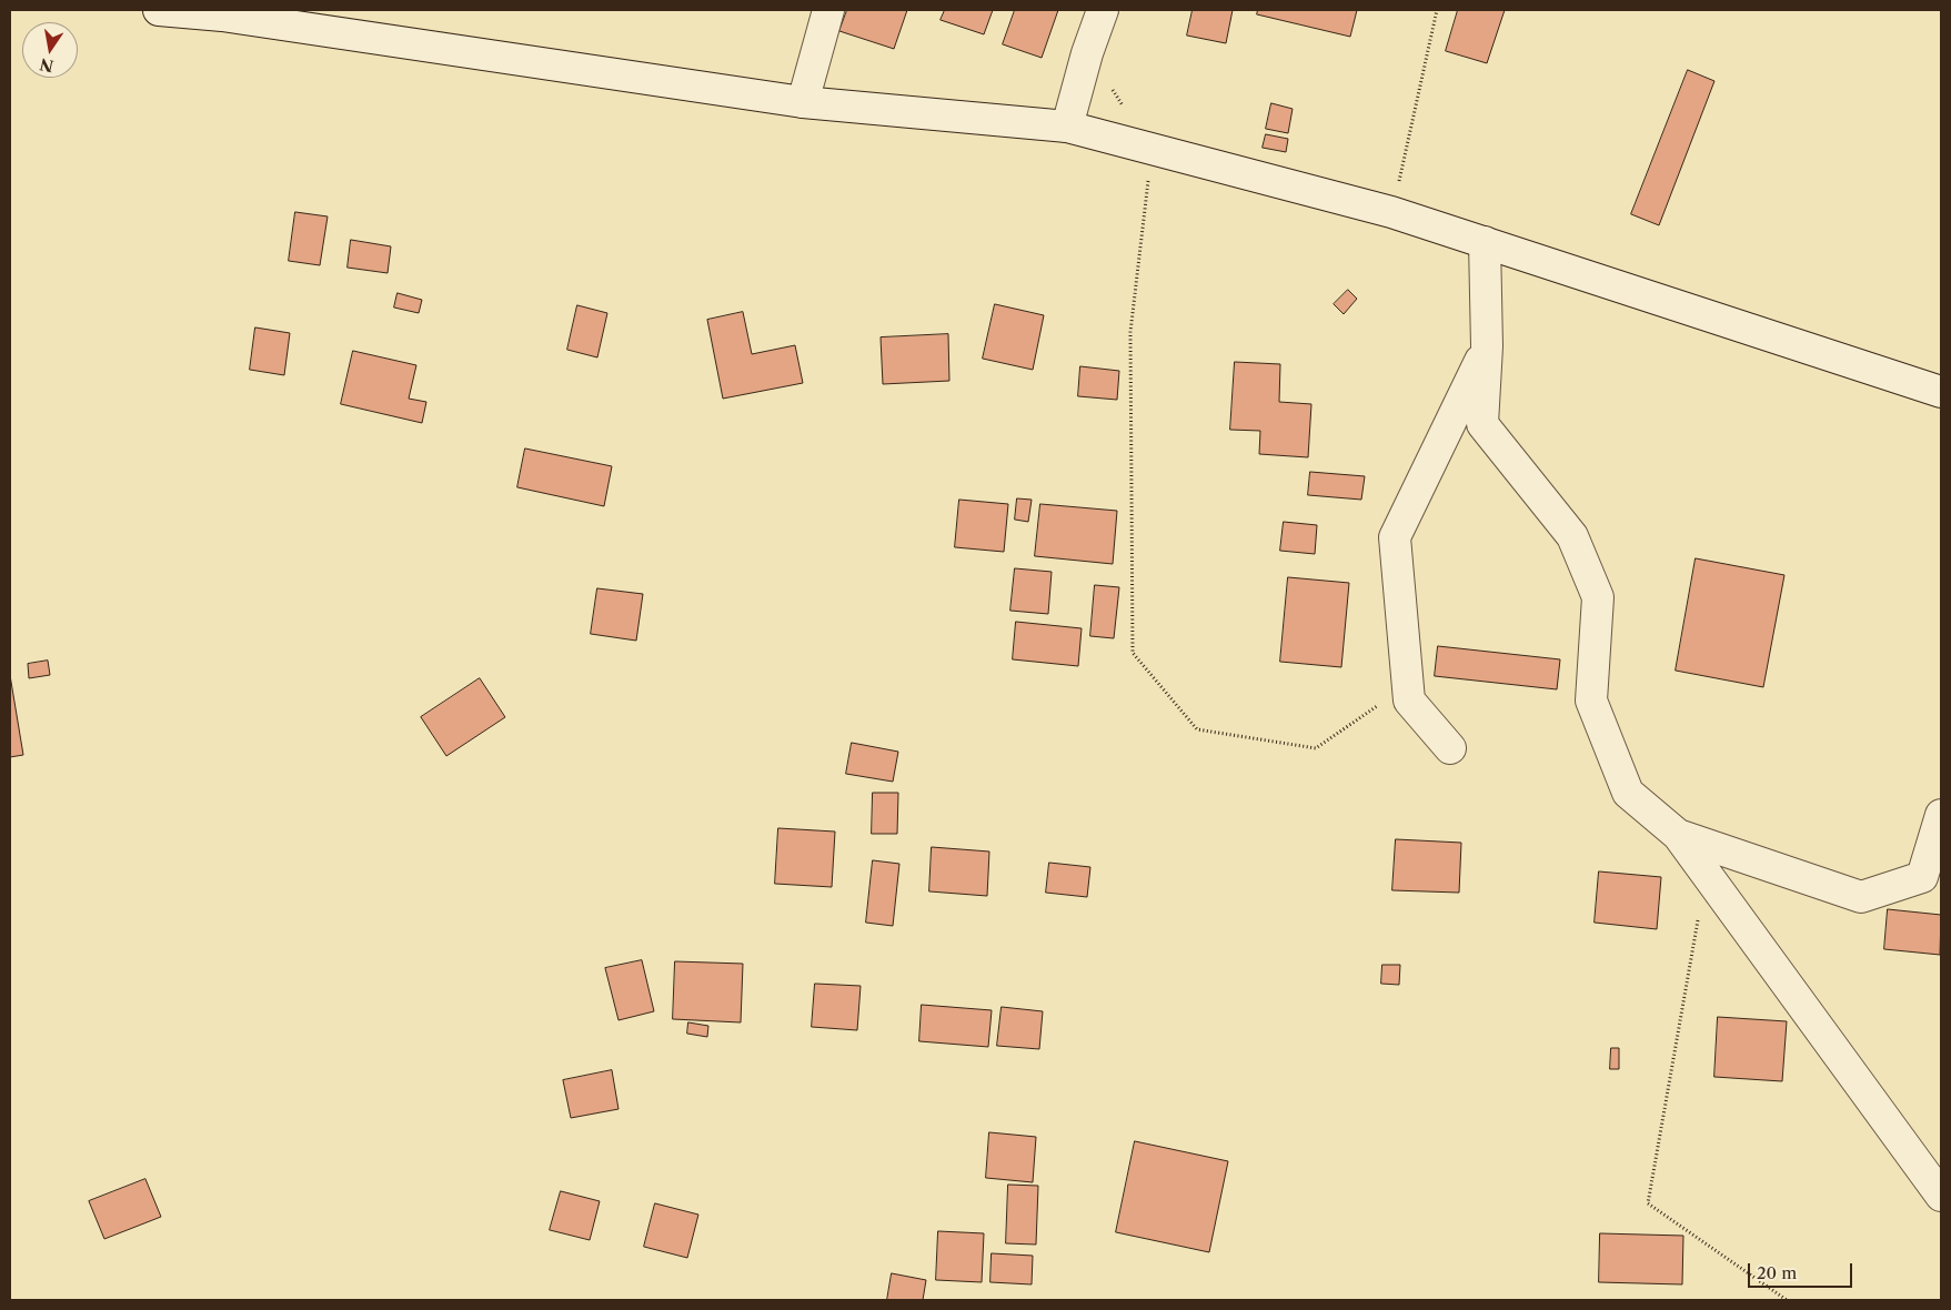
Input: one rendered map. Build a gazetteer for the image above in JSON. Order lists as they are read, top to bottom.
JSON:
{
  "scale_bar": "20 m",
  "north": "bottom"
}
